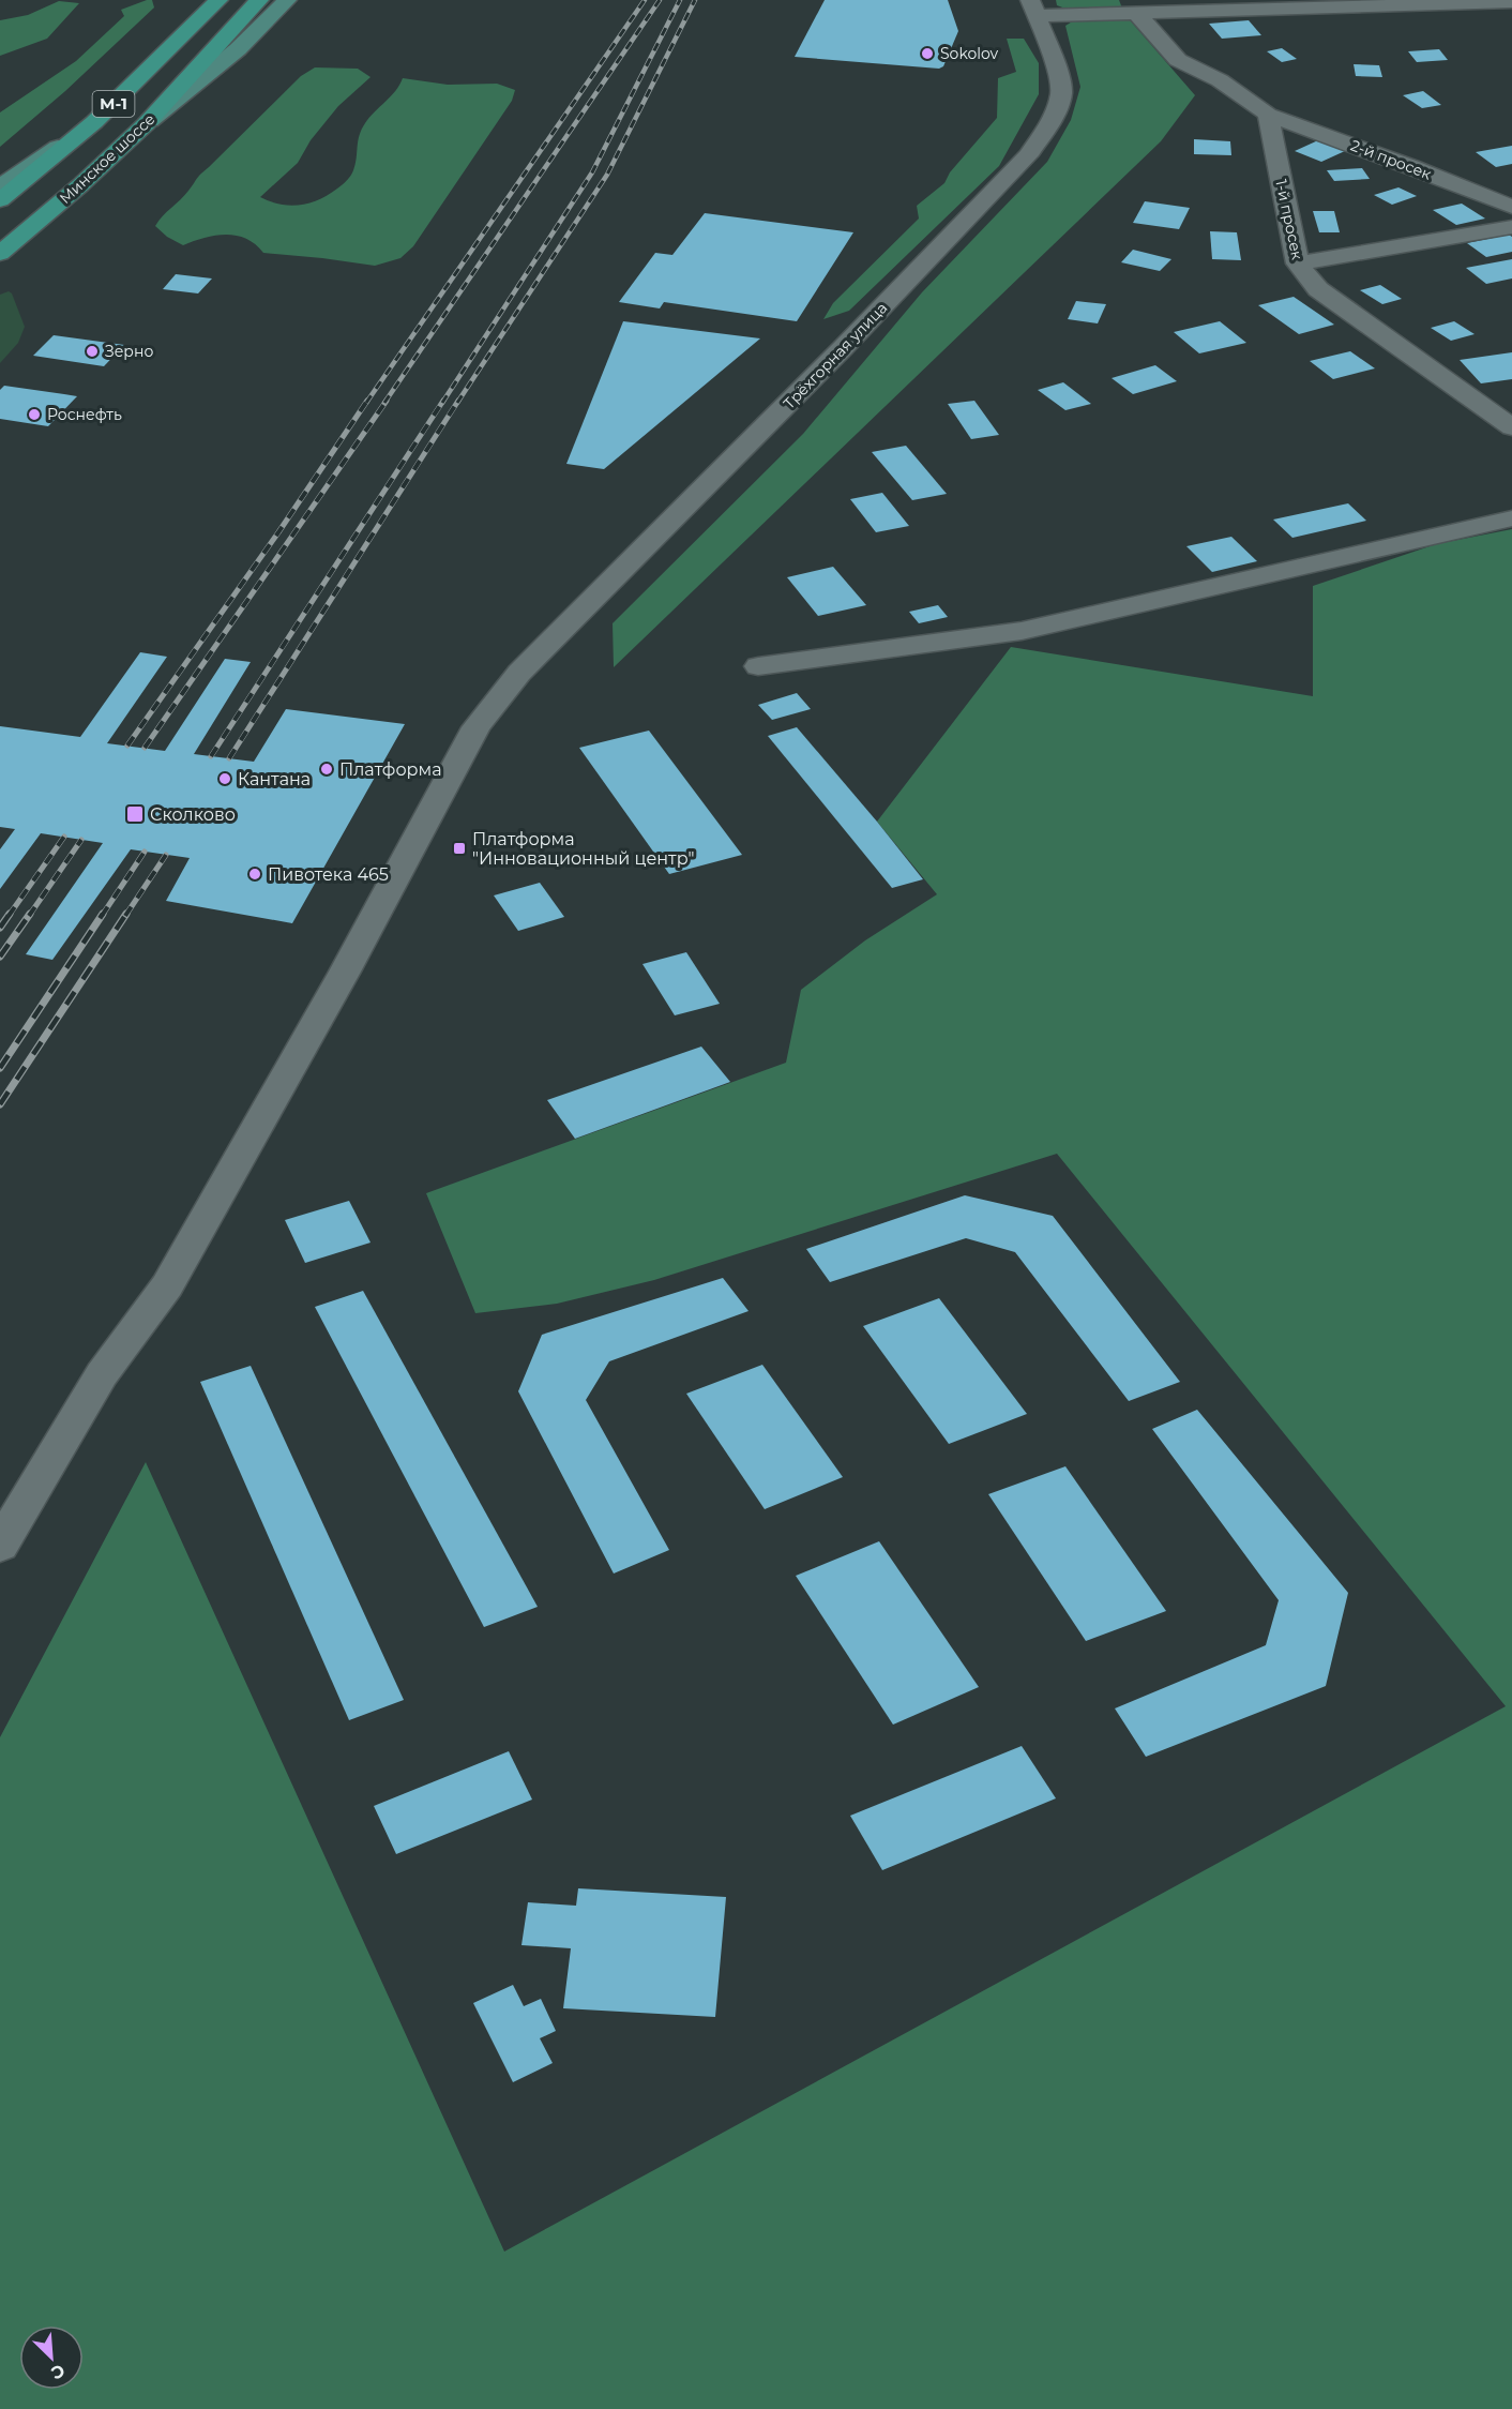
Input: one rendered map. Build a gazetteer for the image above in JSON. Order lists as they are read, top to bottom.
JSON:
{
  "streets": {
    "highway": ["М-1", "Минское шоссе"],
    "street": ["2-й просек", "1-й просек", "Трёхгорная улица"]
  },
  "crossings": [
    ["2-й просек", "1-й просек"]
  ],
  "places": {
    "other": [
      "Sokolov",
      "Зерно",
      "Роснефть",
      "Платформа",
      "Кантана",
      "Пивотека 465"
    ],
    "transit": ["Сколково", "Платформа \"Инновационный центр\""]
  },
  "north": "bottom right"
}
